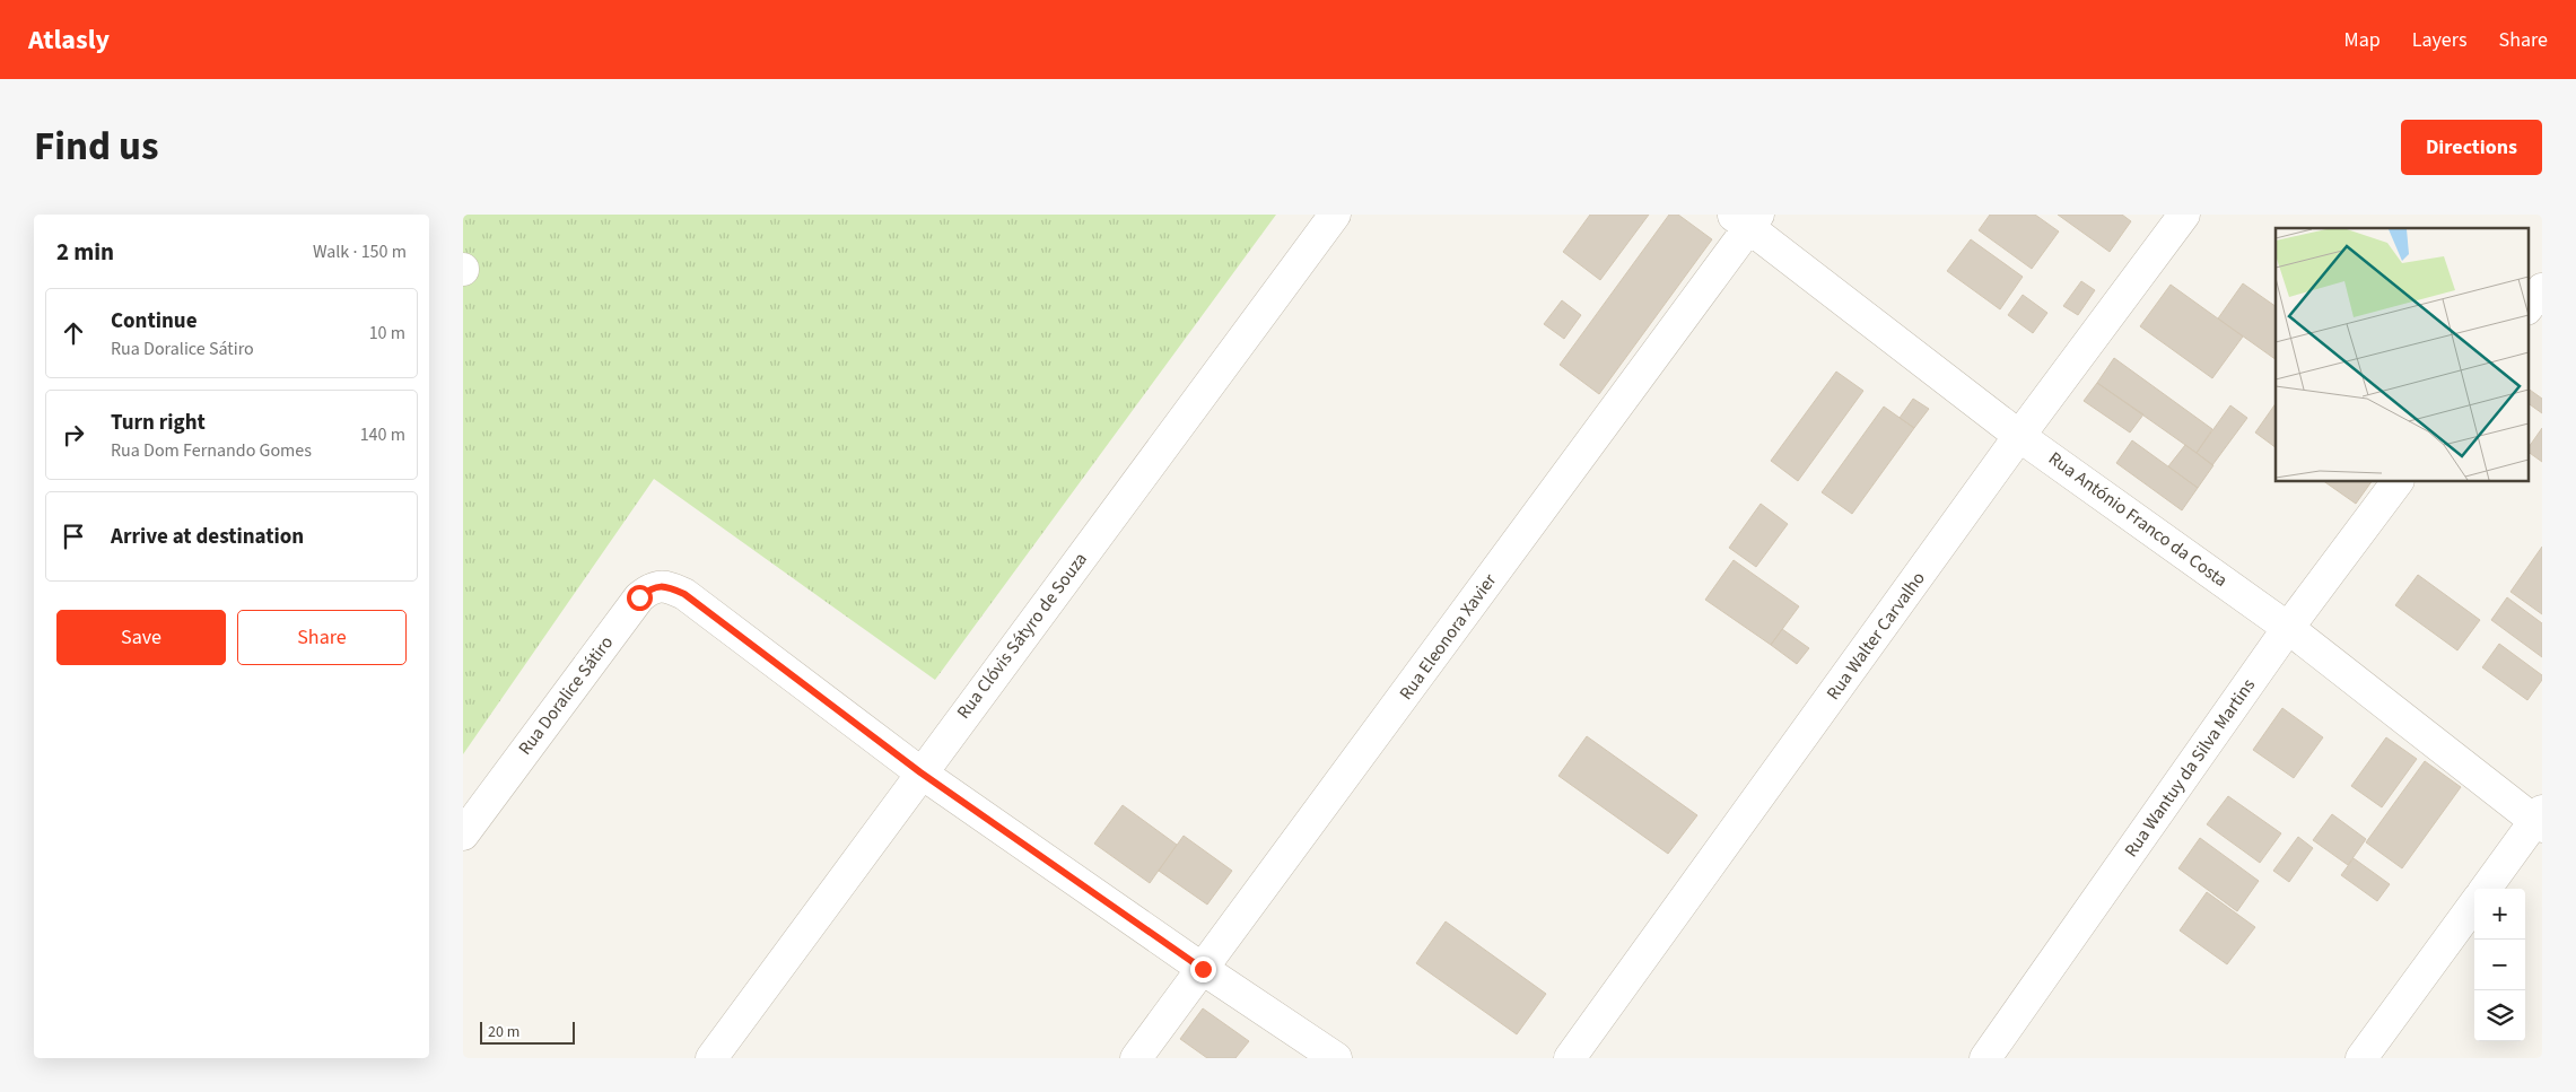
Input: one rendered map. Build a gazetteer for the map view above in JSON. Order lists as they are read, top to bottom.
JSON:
{
  "streets": {
    "street": [
      "Rua António Franco da Costa",
      "Rua Clóvis Sátyro de Souza",
      "Rua Walter Carvalho",
      "Rua Eleonora Xavier",
      "Rua Doralice Sátiro",
      "Rua Wantuy da Silva Martins"
    ]
  },
  "crossings": [
    ["Rua António Franco da Costa", "Rua Walter Carvalho"],
    ["Rua António Franco da Costa", "Rua Eleonora Xavier"],
    ["Rua António Franco da Costa", "Rua Wantuy da Silva Martins"],
    ["Rua Clóvis Sátyro de Souza", "Rua Doralice Sátiro"]
  ],
  "scale_bar": "20 m",
  "page": {
    "header": "Atlasly",
    "nav": ["Map", "Layers", "Share"],
    "title": "Find us",
    "buttons": [
      "Directions",
      ["Save", "Share"]
    ],
    "heading": ["2 min", "Walk · 150 m"],
    "list": [
      ["Continue", "Rua Doralice Sátiro", "10 m"],
      ["Turn right", "Rua Dom Fernando Gomes", "140 m"],
      "Arrive at destination"
    ],
    "map_buttons": ["+", "−"],
    "scale": "20 m"
  }
}
